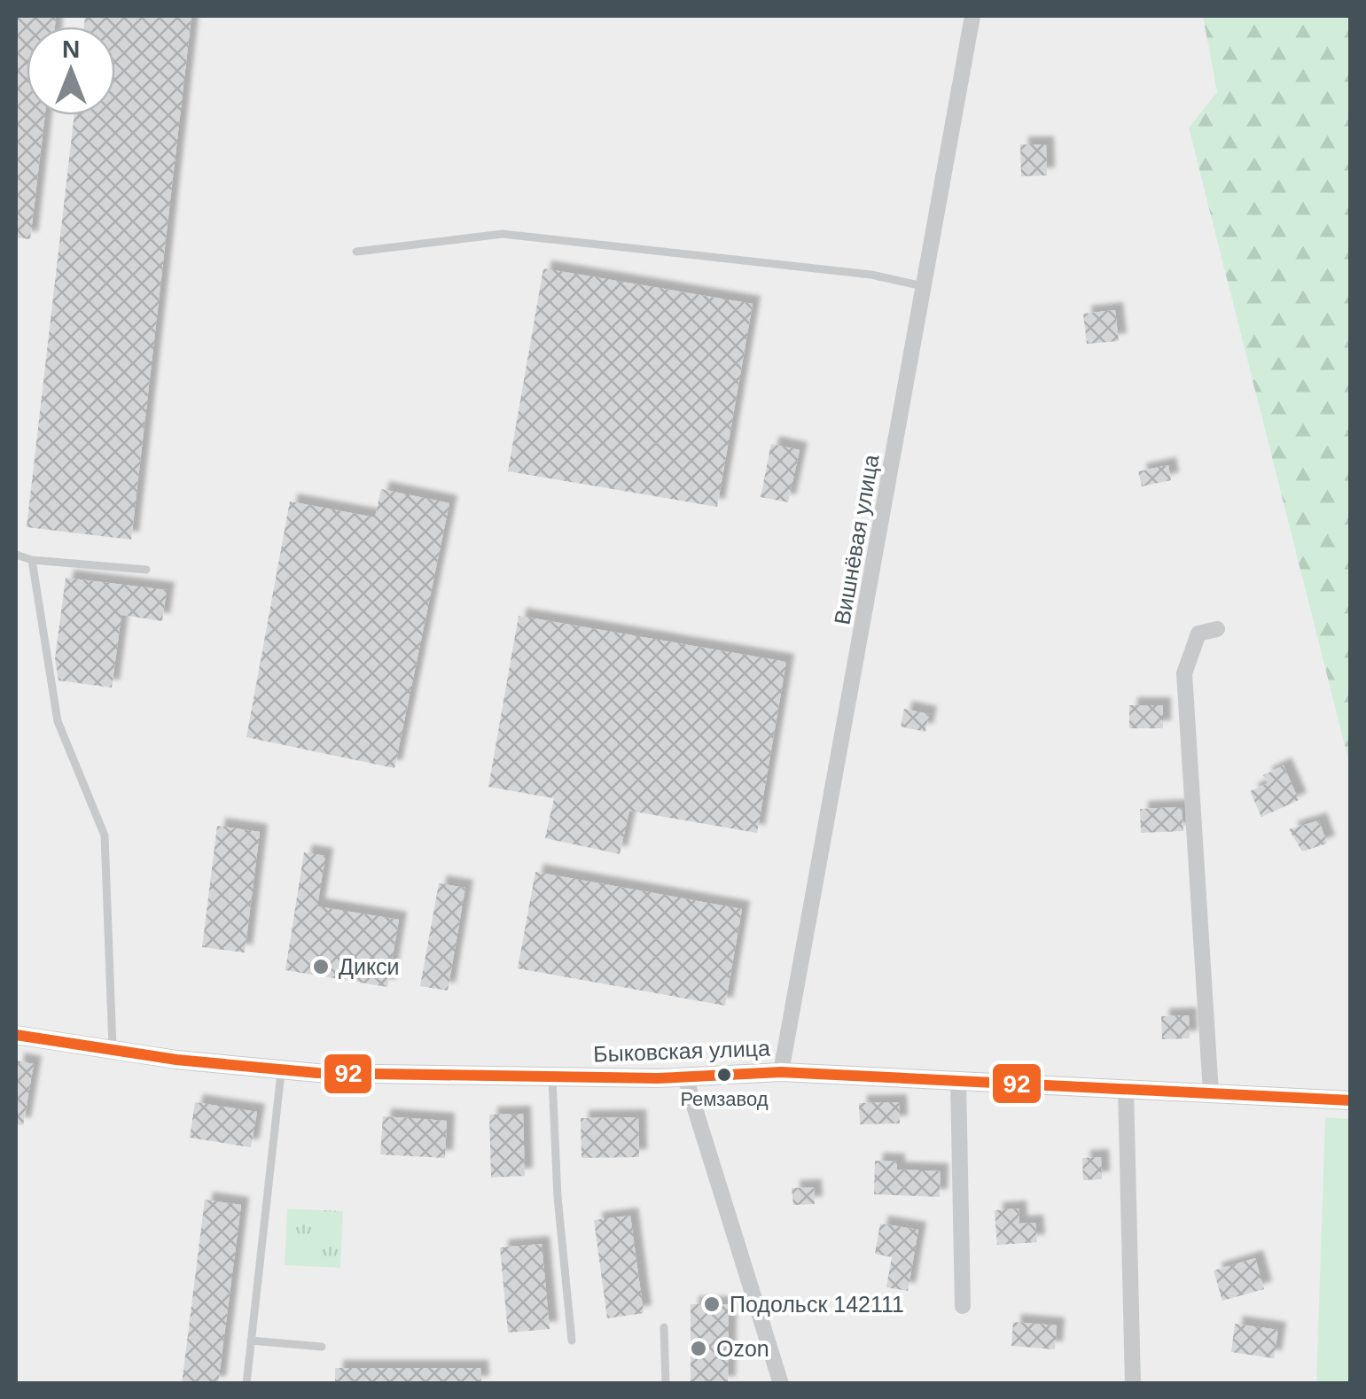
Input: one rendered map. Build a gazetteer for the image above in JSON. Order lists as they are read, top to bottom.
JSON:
{
  "streets": {
    "street": ["Вишнёвая улица", "Быковская улица"]
  },
  "crossings": [
    ["Вишнёвая улица", "Быковская улица"]
  ],
  "places": [
    "Дикси",
    "Ремзавод",
    "Подольск 142111",
    "Ozon"
  ],
  "lines": ["transit line 92"],
  "north": "top"
}
